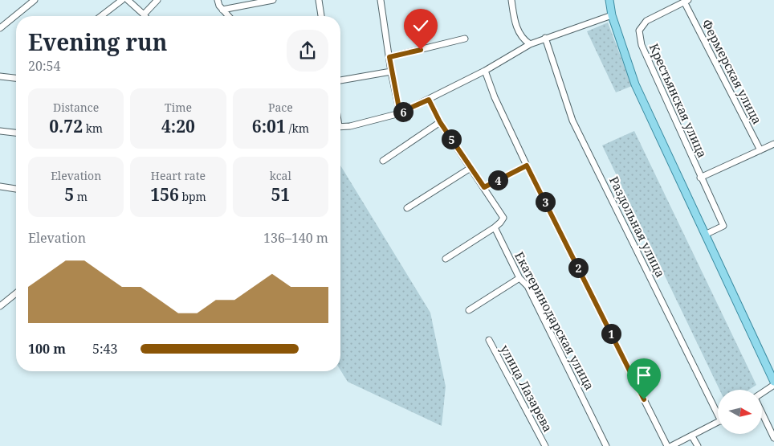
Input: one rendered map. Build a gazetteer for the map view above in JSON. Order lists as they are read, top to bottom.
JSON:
{
  "streets": {
    "street": [
      "Фермерская улица",
      "Крестьянская улица",
      "Раздольная улица",
      "Екатеринодарская улица",
      "улица Лазарева"
    ]
  },
  "crossings": [
    ["Фермерская улица", "Крестьянская улица"]
  ],
  "north": "right",
  "page": {
    "heading": ["Evening run", "20:54"],
    "stats": [
      ["Distance", "0.72 km"],
      ["Time", "4:20"],
      ["Pace", "6:01 /km"],
      ["Elevation", "5 m"],
      ["Heart rate", "156 bpm"],
      ["kcal", "51"]
    ],
    "pins": [
      "6",
      "5",
      "4",
      "3",
      "2",
      "1"
    ],
    "chart": ["Elevation", "136–140 m"],
    "list": [
      {
        "name": "100 m",
        "note": "5:43"
      }
    ]
  }
}
